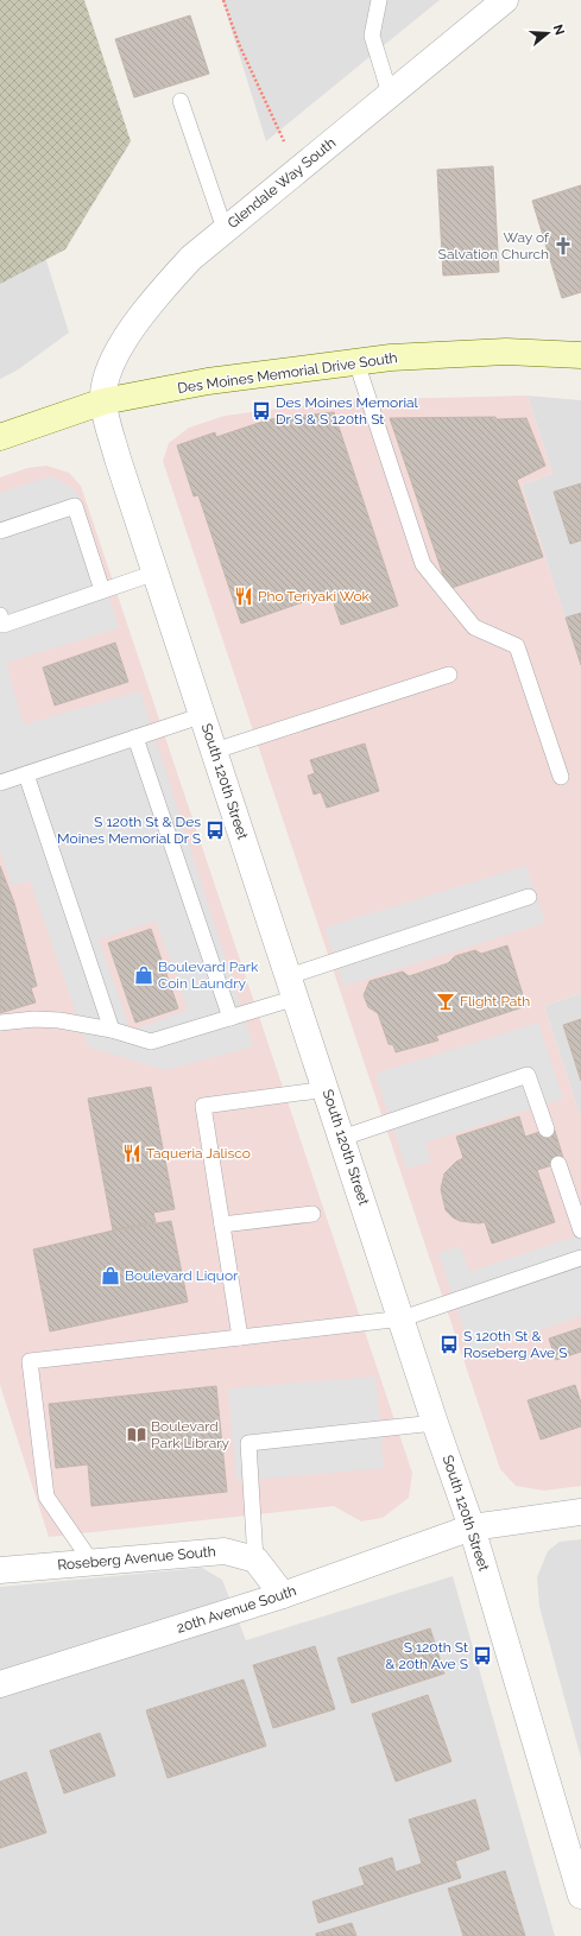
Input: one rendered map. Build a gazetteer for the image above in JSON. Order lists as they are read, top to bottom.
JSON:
{
  "streets": {
    "main road": ["Des Moines Memorial Drive South"],
    "street": [
      "Glendale Way South",
      "South 120th Street",
      "Roseberg Avenue South",
      "20th Avenue South"
    ]
  },
  "crossings": [
    ["Glendale Way South", "Des Moines Memorial Drive South"],
    ["Glendale Way South", "South 120th Street"],
    ["Des Moines Memorial Drive South", "South 120th Street"],
    ["South 120th Street", "20th Avenue South"]
  ],
  "places": {
    "church": ["Way of Salvation Church"],
    "bus stop": [
      "Des Moines Memorial Dr S & S 120th St",
      "S 120th St & Des Moines Memorial Dr S",
      "S 120th St & Roseberg Ave S",
      "S 120th St & 20th Ave S"
    ],
    "restaurant": ["Pho Teriyaki Wok", "Taqueria Jalisco"],
    "shop": ["Boulevard Park Coin Laundry", "Boulevard Liquor"],
    "bar": ["Flight Path"],
    "library": ["Boulevard Park Library"]
  },
  "north": "right"
}
